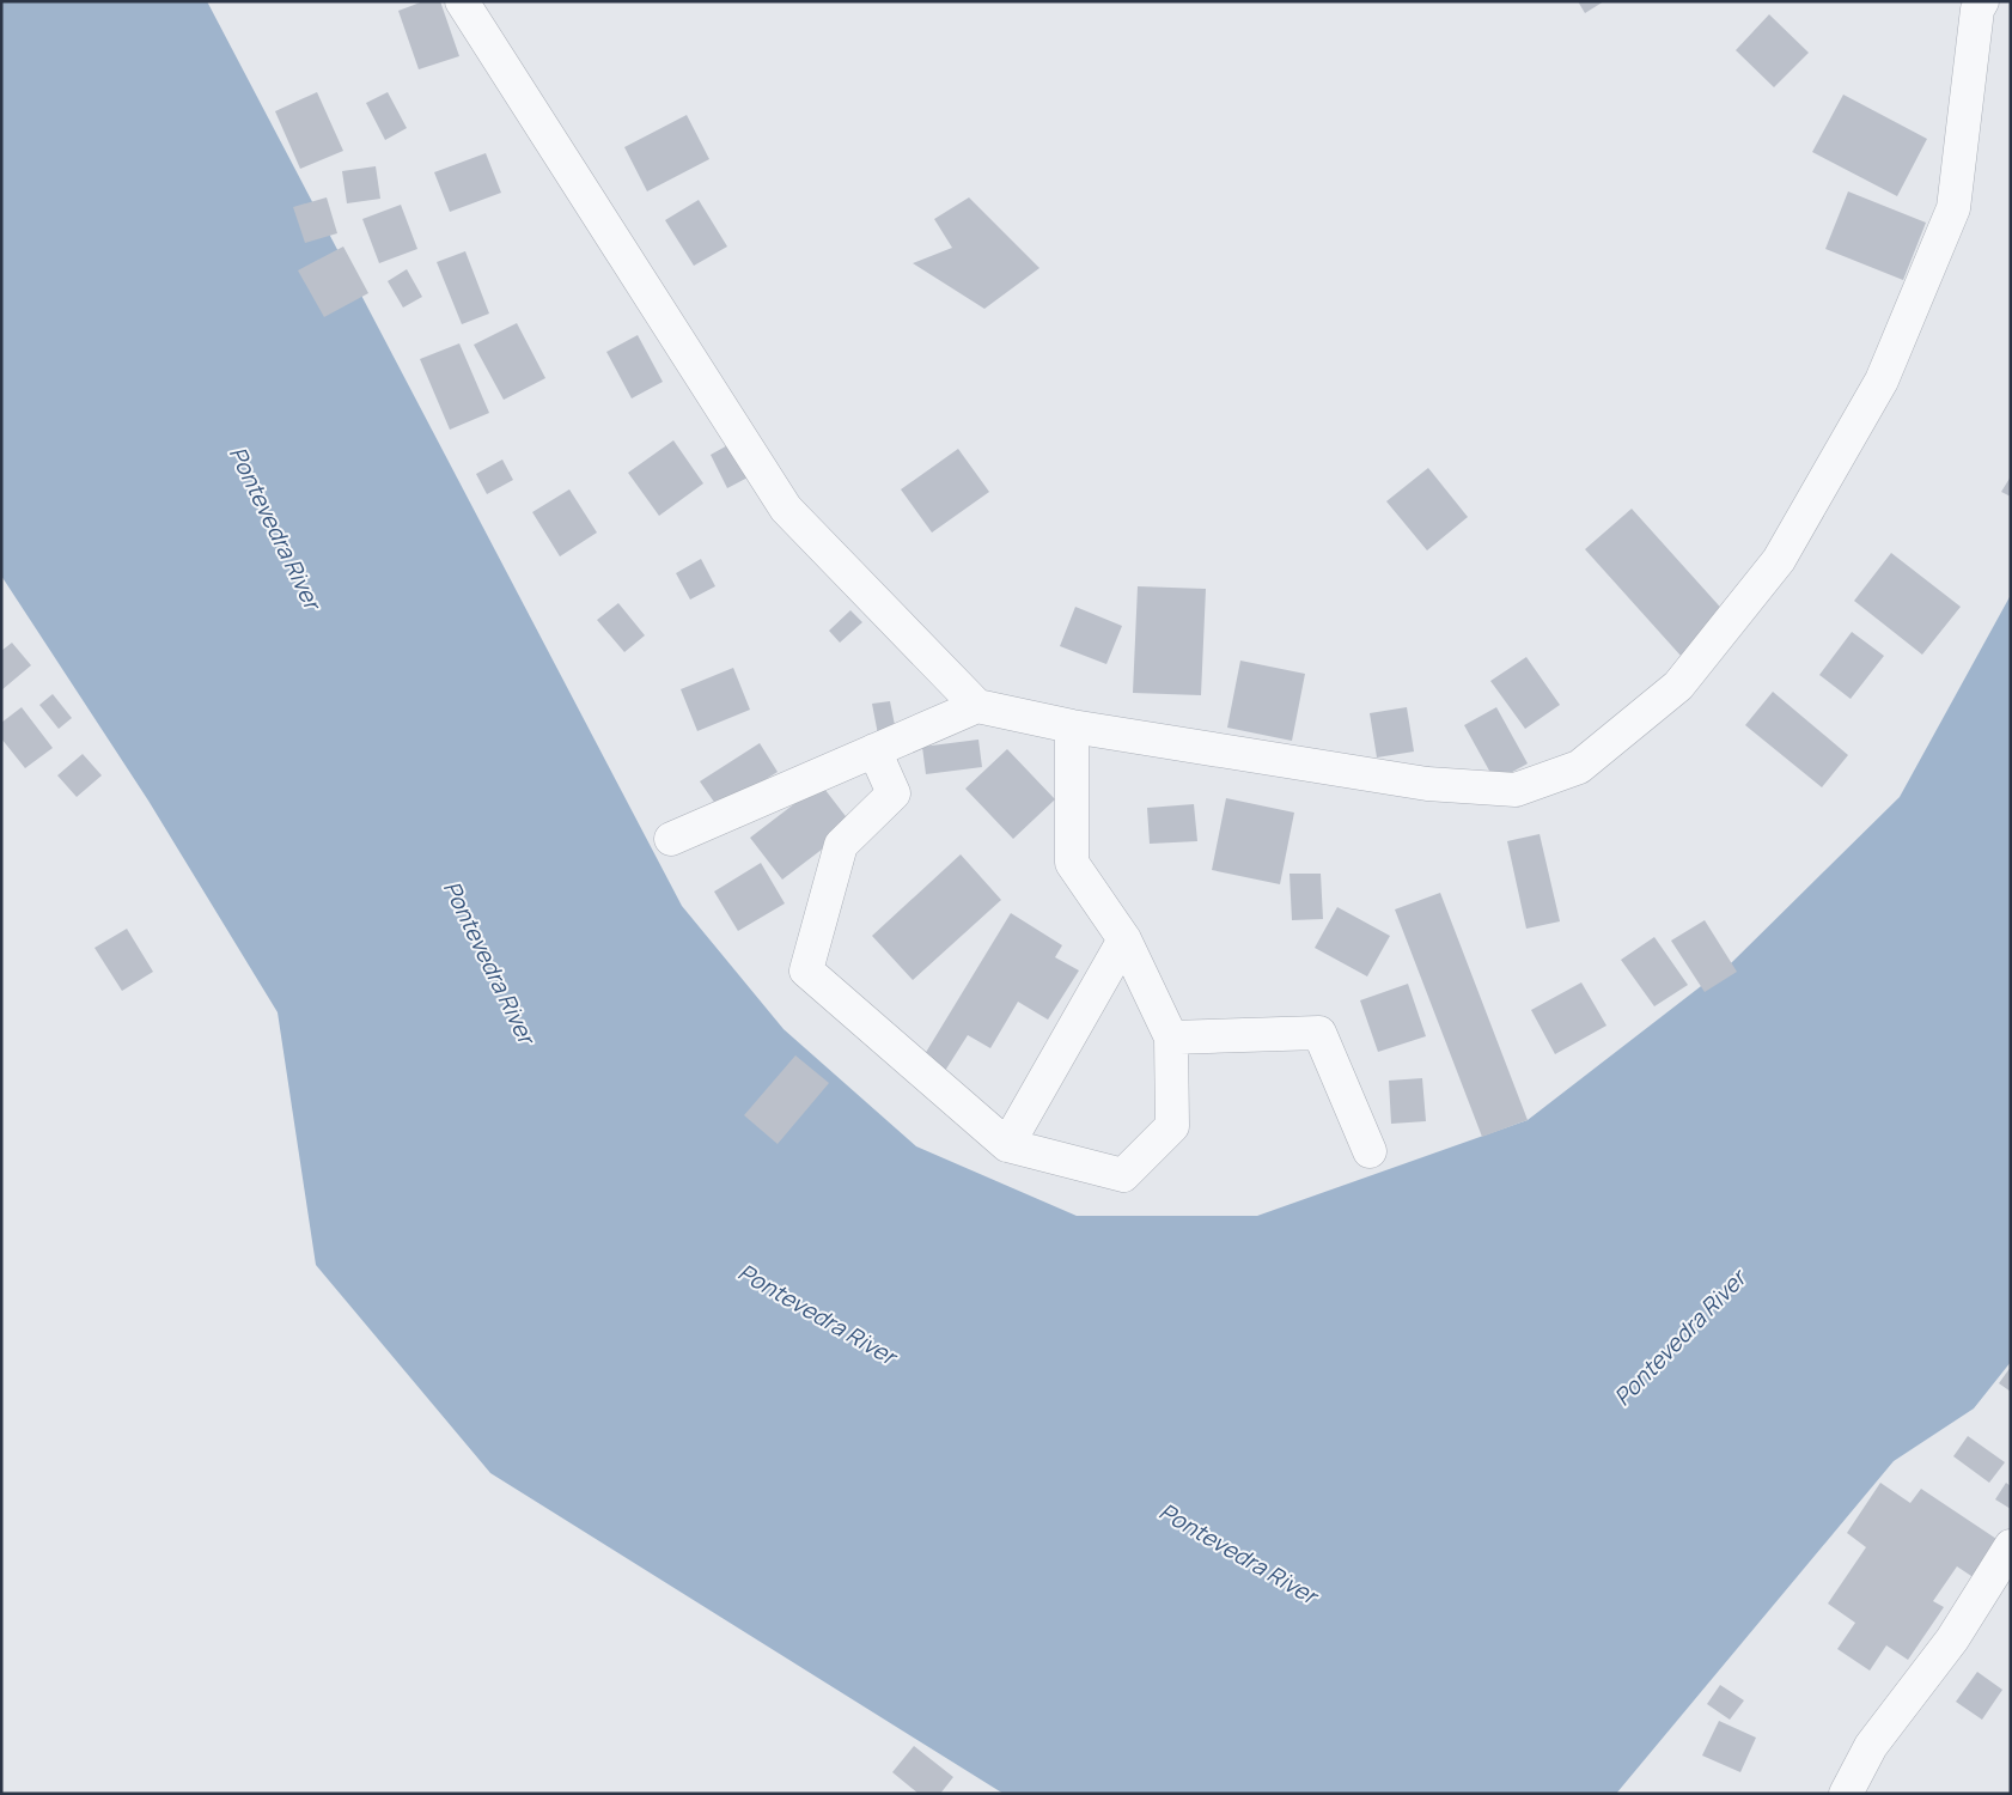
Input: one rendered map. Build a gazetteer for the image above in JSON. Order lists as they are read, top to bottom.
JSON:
{
  "water": ["Pontevedra River"]
}
